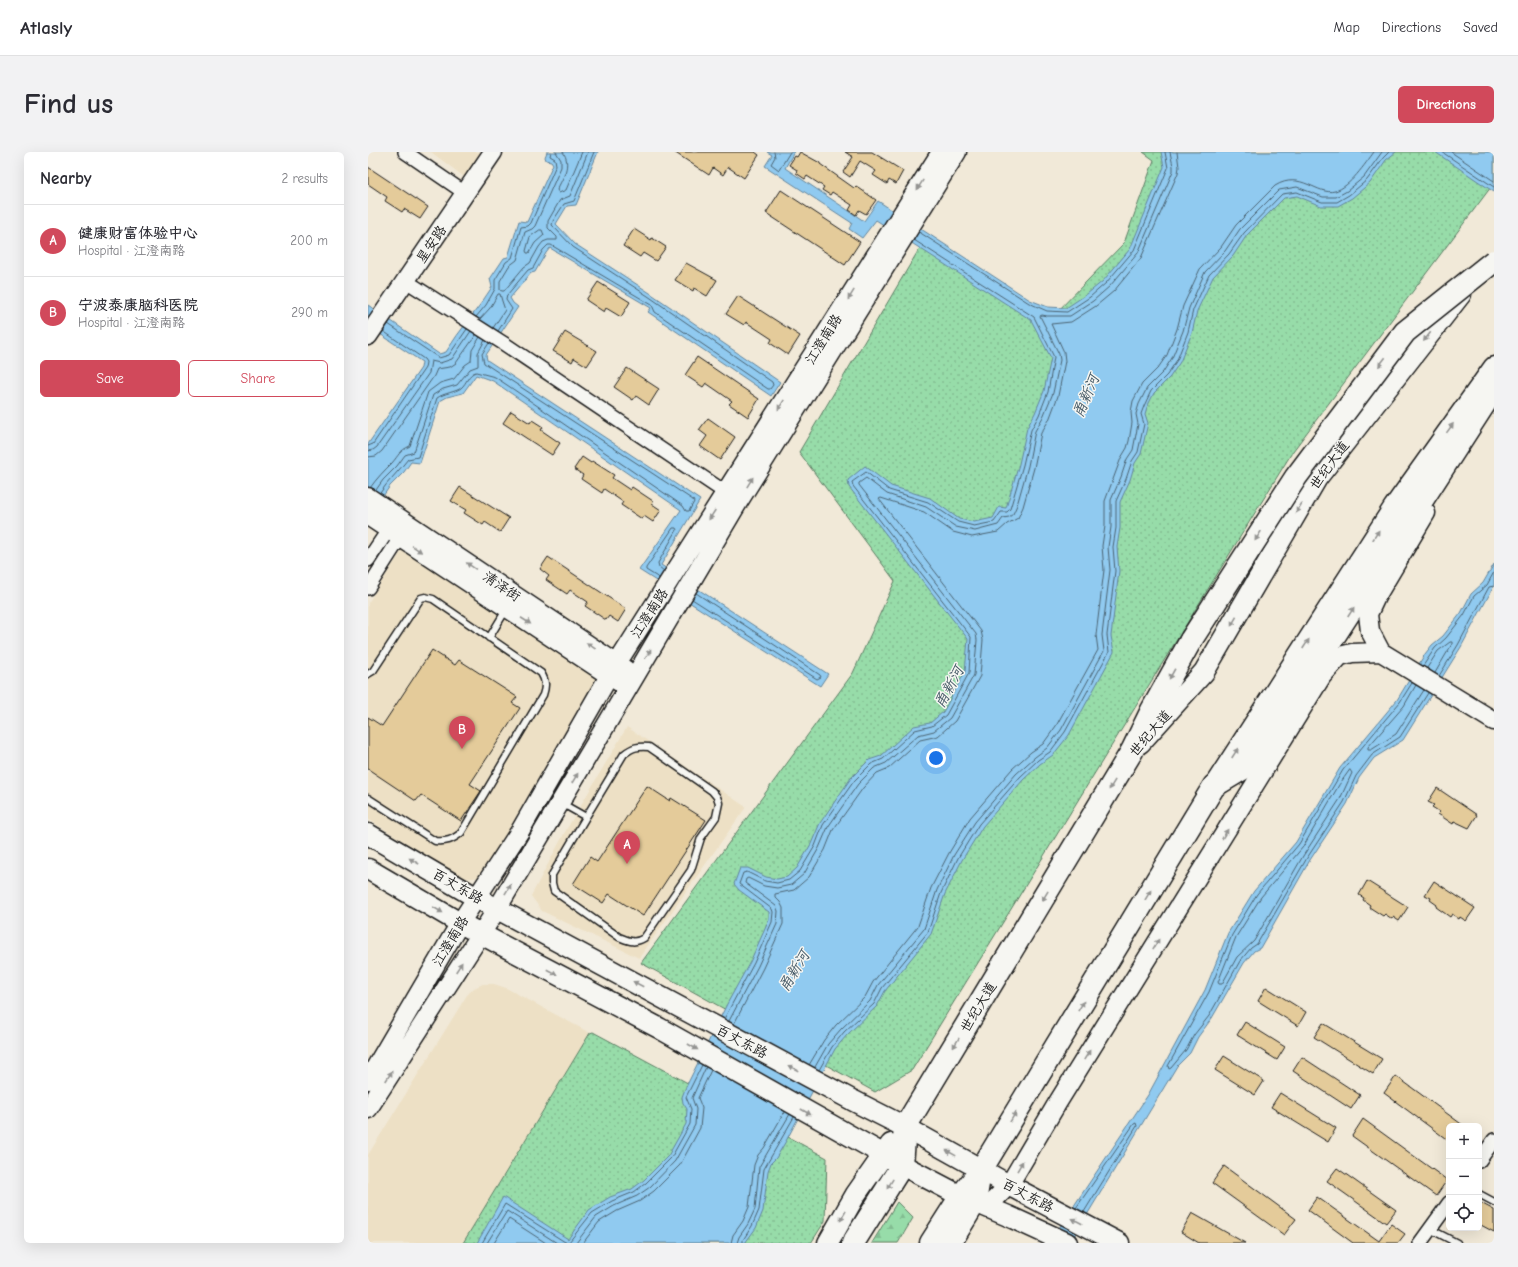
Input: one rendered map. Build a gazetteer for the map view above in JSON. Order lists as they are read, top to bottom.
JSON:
{
  "streets": {
    "highway": ["世纪大道"],
    "main road": [
      "星安路",
      "江澄南路",
      "清泽街",
      "百丈东路"
    ]
  },
  "crossings": [
    ["江澄南路", "清泽街"],
    ["江澄南路", "百丈东路"],
    ["世纪大道", "百丈东路"]
  ],
  "water": ["甬新河"],
  "page": {
    "header": "Atlasly",
    "nav": ["Map", "Directions", "Saved"],
    "buttons": [
      "Directions",
      ["Save", "Share"]
    ],
    "title": "Find us",
    "heading": ["Nearby", "2 results"],
    "list": [
      {
        "mark": "A",
        "name": "健康财富体验中心",
        "note": "Hospital · 江澄南路",
        "value": "200 m"
      },
      {
        "mark": "B",
        "name": "宁波泰康脑科医院",
        "note": "Hospital · 江澄南路",
        "value": "290 m"
      }
    ],
    "pins": ["B", "A"],
    "map_buttons": ["+", "−"]
  }
}
